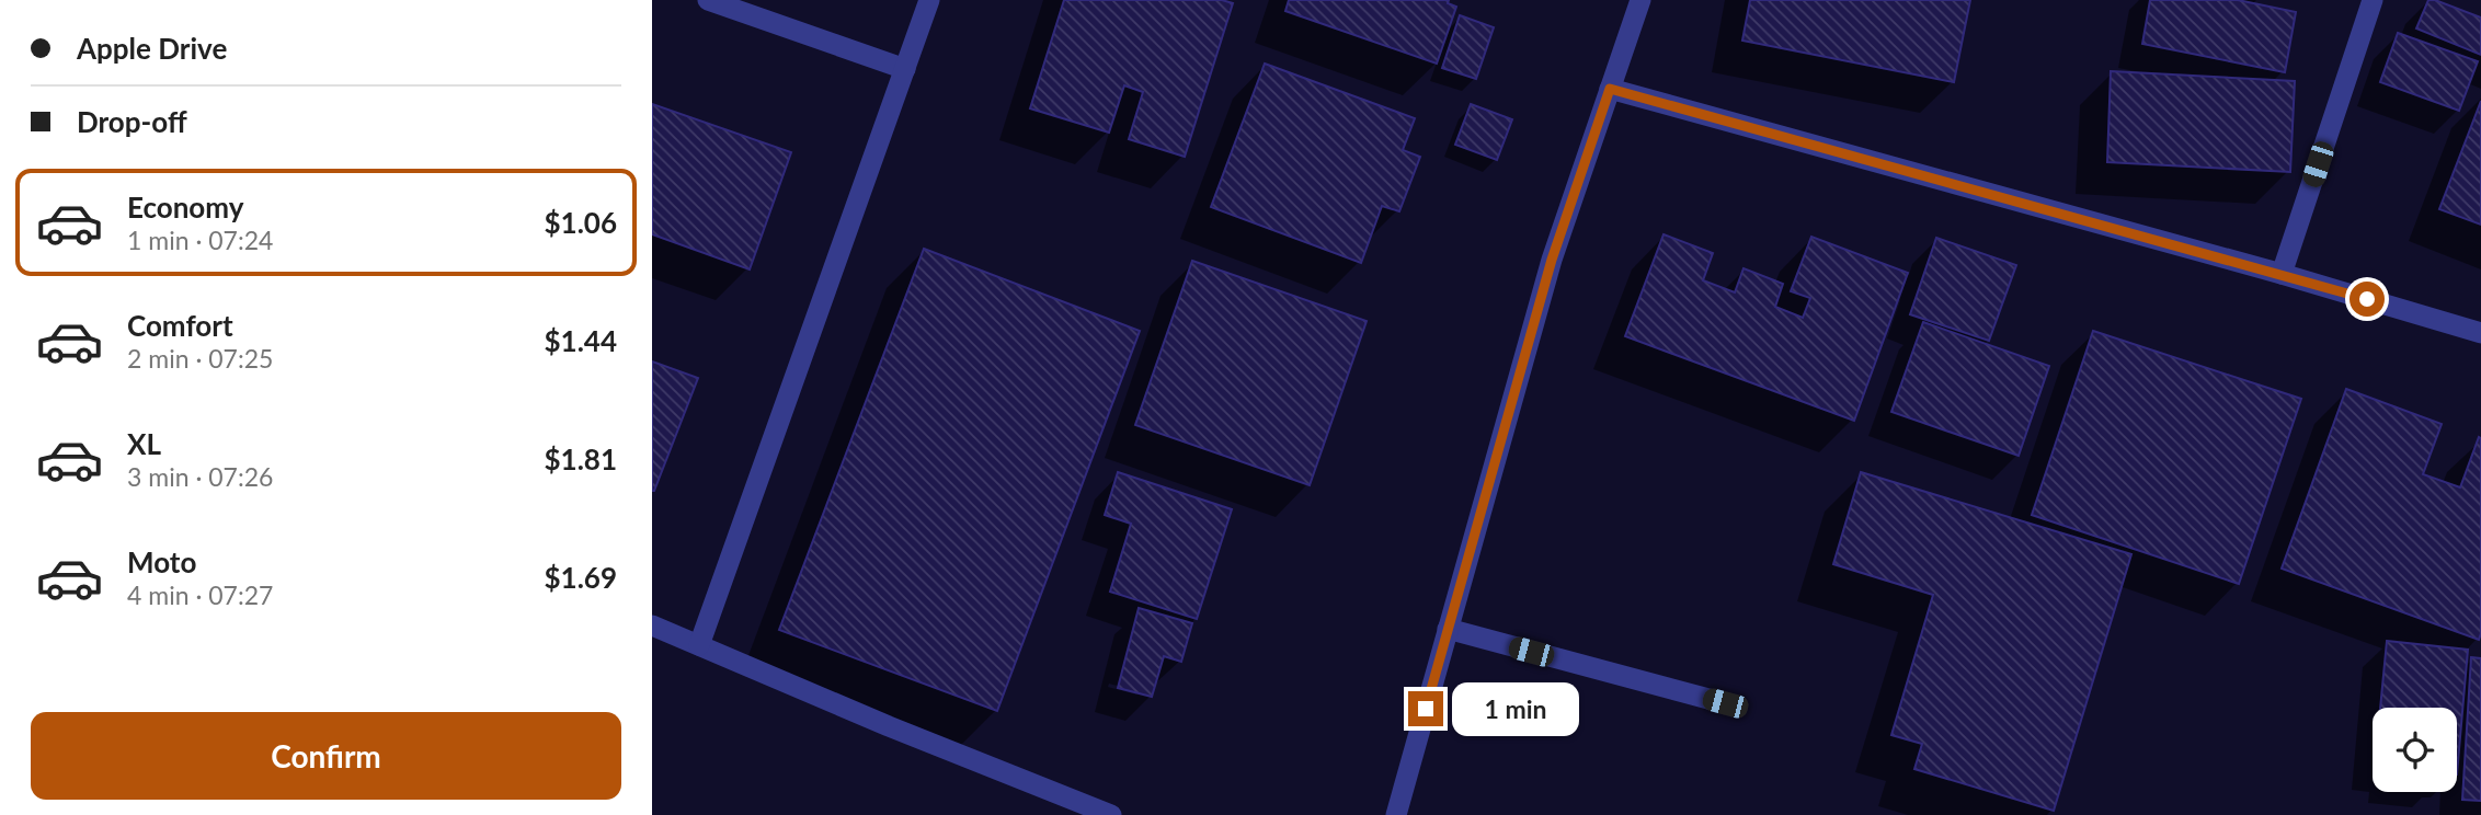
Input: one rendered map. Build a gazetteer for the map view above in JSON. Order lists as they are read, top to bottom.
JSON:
{
  "page": {
    "banner": ["Apple Drive", "Drop-off"],
    "list": [
      {
        "name": "Economy",
        "note": "1 min · 07:24",
        "value": "$1.06"
      },
      {
        "name": "Comfort",
        "note": "2 min · 07:25",
        "value": "$1.44"
      },
      {
        "name": "XL",
        "note": "3 min · 07:26",
        "value": "$1.81"
      },
      {
        "name": "Moto",
        "note": "4 min · 07:27",
        "value": "$1.69"
      }
    ],
    "bubble": "1 min",
    "buttons": "Confirm"
  }
}
